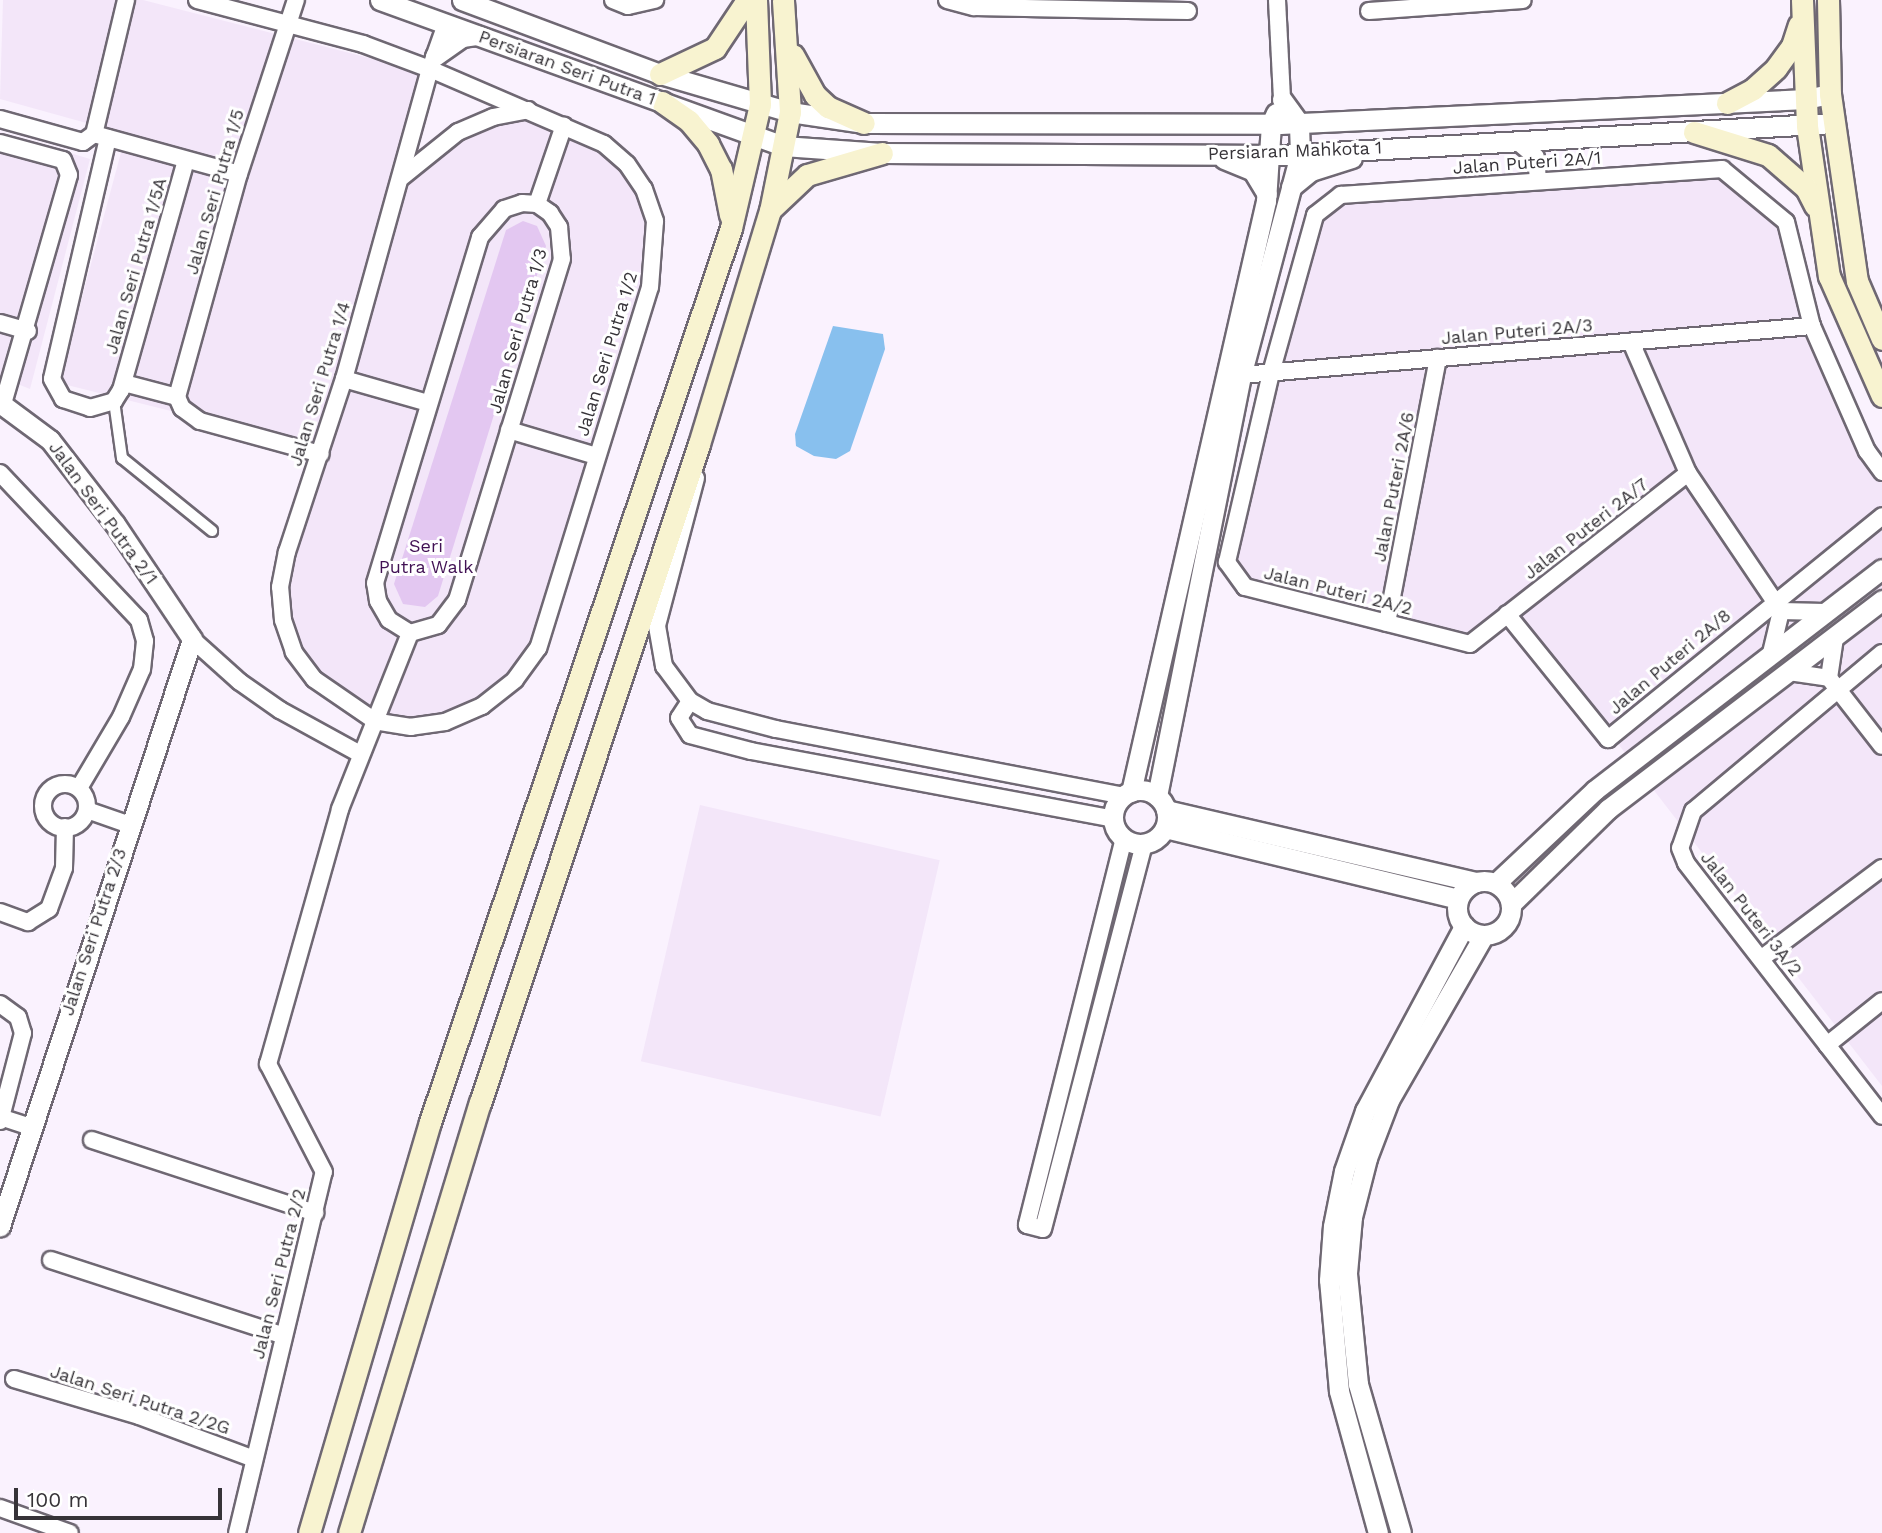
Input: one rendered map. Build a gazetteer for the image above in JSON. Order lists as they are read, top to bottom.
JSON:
{
  "streets": {
    "street": [
      "Persiaran Seri Putra 1",
      "Persiaran Mahkota 1",
      "Jalan Puteri 2A/1",
      "Jalan Seri Putra 1/5",
      "Jalan Seri Putra 1/5A",
      "Jalan Seri Putra 1/3",
      "Jalan Puteri 2A/3",
      "Jalan Seri Putra 1/2",
      "Jalan Seri Putra 1/4",
      "Jalan Puteri 2A/6",
      "Jalan Seri Putra 2/1",
      "Jalan Puteri 2A/7",
      "Jalan Puteri 2A/2",
      "Jalan Puteri 2A/8",
      "Jalan Puteri 3A/2",
      "Jalan Seri Putra 2/3",
      "Jalan Seri Putra 2/2",
      "Jalan Seri Putra 2/2G"
    ]
  },
  "crossings": [
    ["Persiaran Seri Putra 1", "Persiaran Mahkota 1"],
    ["Persiaran Seri Putra 1", "Jalan Seri Putra 1/4"],
    ["Jalan Puteri 2A/1", "Jalan Puteri 2A/3"],
    ["Jalan Puteri 2A/1", "Jalan Puteri 2A/2"],
    ["Jalan Seri Putra 1/5", "Jalan Seri Putra 1/2"],
    ["Jalan Seri Putra 1/3", "Jalan Seri Putra 2/2"],
    ["Jalan Puteri 2A/3", "Jalan Puteri 2A/6"],
    ["Jalan Puteri 2A/3", "Jalan Puteri 2A/2"],
    ["Jalan Seri Putra 1/2", "Jalan Seri Putra 1/4"],
    ["Jalan Seri Putra 1/2", "Jalan Seri Putra 2/2"],
    ["Jalan Seri Putra 1/4", "Jalan Seri Putra 2/2"],
    ["Jalan Puteri 2A/6", "Jalan Puteri 2A/2"],
    ["Jalan Seri Putra 2/1", "Jalan Seri Putra 2/3"],
    ["Jalan Puteri 2A/7", "Jalan Puteri 2A/2"],
    ["Jalan Puteri 2A/7", "Jalan Puteri 2A/8"],
    ["Jalan Puteri 2A/2", "Jalan Puteri 2A/8"],
    ["Jalan Seri Putra 2/2", "Jalan Seri Putra 2/2G"]
  ],
  "parks": ["Seri Putra Walk"],
  "scale_bar": "100 m"
}
